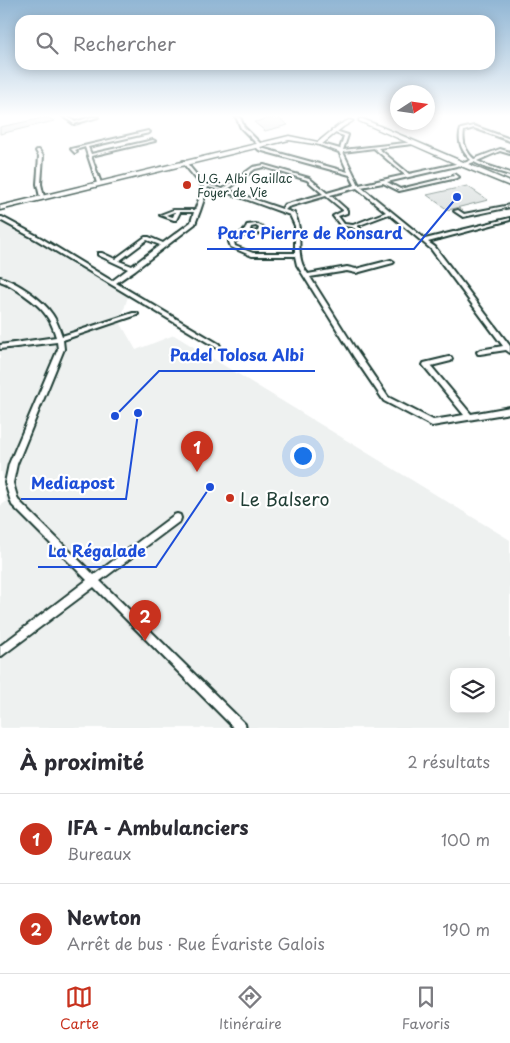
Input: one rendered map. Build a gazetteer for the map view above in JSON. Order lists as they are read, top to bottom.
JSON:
{
  "places": [
    "U.G. Albi Gaillac Foyer de Vie",
    "Parc Pierre de Ronsard",
    "Mediapost",
    "Padel Tolosa Albi",
    "La Régalade",
    "Le Balsero"
  ],
  "north": "right",
  "page": {
    "search": "Rechercher",
    "pins": ["1", "2"],
    "heading": ["À proximité", "2 résultats"],
    "list": [
      {
        "mark": "1",
        "name": "IFA - Ambulanciers",
        "note": "Bureaux",
        "value": "100 m"
      },
      {
        "mark": "2",
        "name": "Newton",
        "note": "Arrêt de bus · Rue Évariste Galois",
        "value": "190 m"
      }
    ],
    "nav": ["Carte", "Itinéraire", "Favoris"]
  }
}
